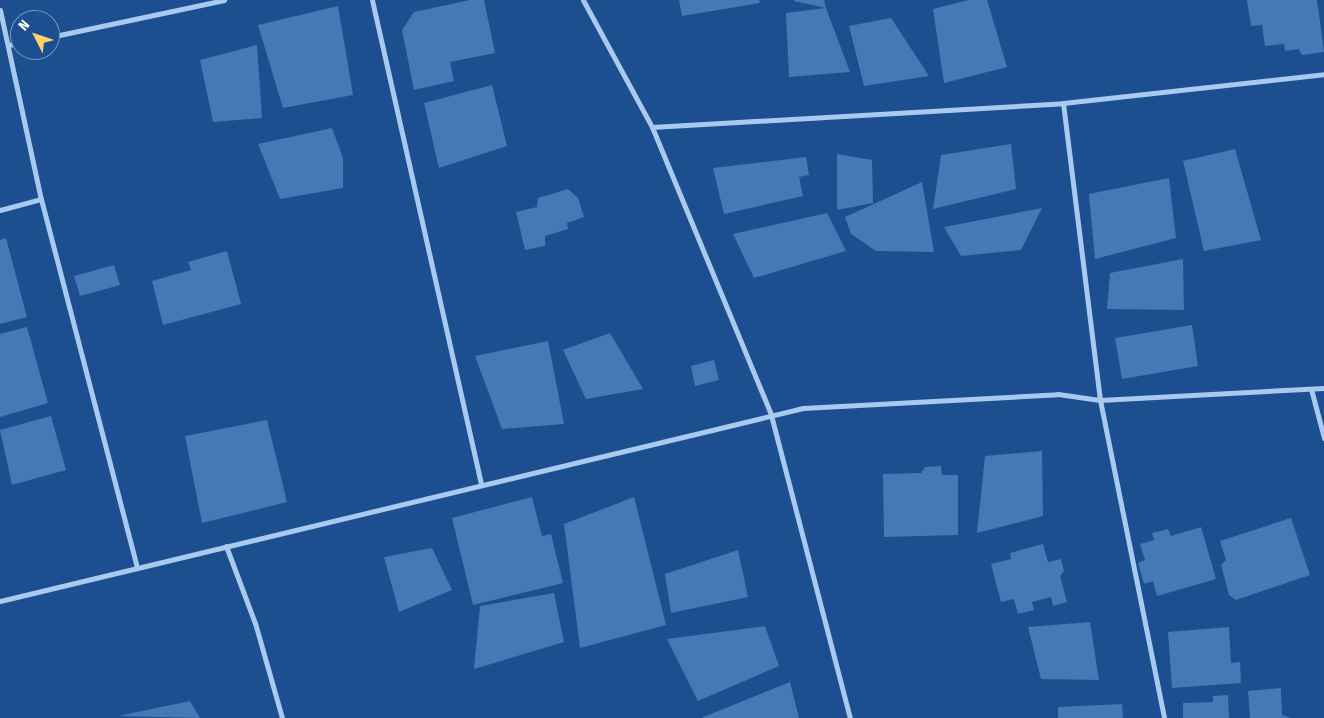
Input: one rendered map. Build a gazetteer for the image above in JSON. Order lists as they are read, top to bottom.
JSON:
{
  "north": "top left"
}
